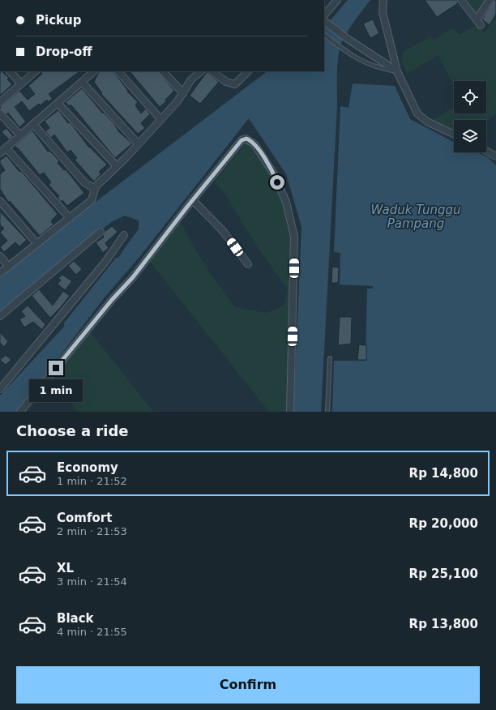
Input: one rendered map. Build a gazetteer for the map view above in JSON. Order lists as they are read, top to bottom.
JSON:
{
  "water": ["Waduk Tunggu Pampang"],
  "page": {
    "banner": ["Pickup", "Drop-off"],
    "bubble": "1 min",
    "heading": "Choose a ride",
    "list": [
      {
        "name": "Economy",
        "note": "1 min · 21:52",
        "value": "Rp 14,800"
      },
      {
        "name": "Comfort",
        "note": "2 min · 21:53",
        "value": "Rp 20,000"
      },
      {
        "name": "XL",
        "note": "3 min · 21:54",
        "value": "Rp 25,100"
      },
      {
        "name": "Black",
        "note": "4 min · 21:55",
        "value": "Rp 13,800"
      }
    ],
    "buttons": "Confirm"
  }
}
